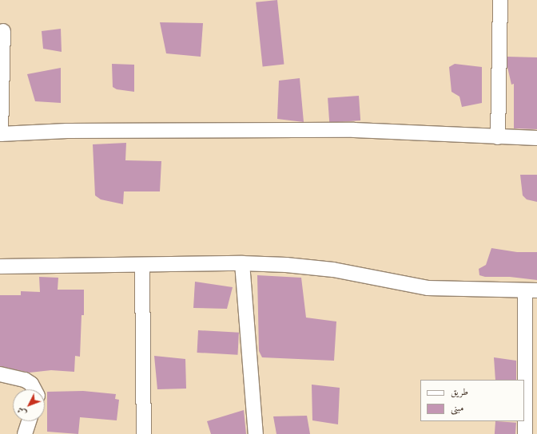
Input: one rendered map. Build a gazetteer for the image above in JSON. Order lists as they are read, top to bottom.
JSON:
{
  "legend": ["طريق", "مبنى"],
  "north": "bottom left"
}
